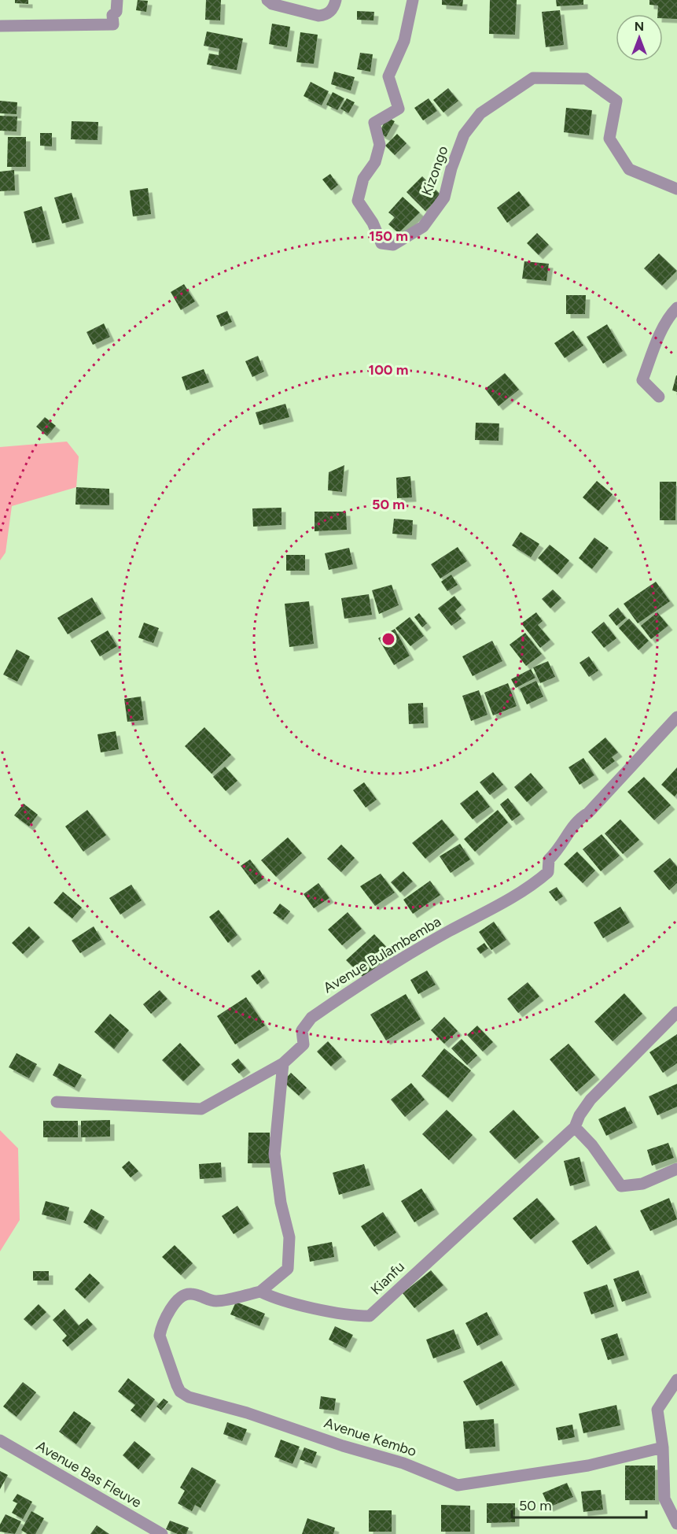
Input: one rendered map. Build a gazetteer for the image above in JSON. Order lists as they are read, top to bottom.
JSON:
{
  "streets": {
    "street": [
      "Kizongo",
      "Avenue Bulambemba",
      "Kianfu",
      "Avenue Kembo",
      "Avenue Bas Fleuve"
    ]
  },
  "crossings": [
    ["Kianfu", "Avenue Kembo"]
  ],
  "scale_bar": "50 m",
  "north": "top",
  "rings": ["150 m", "100 m", "50 m"]
}
